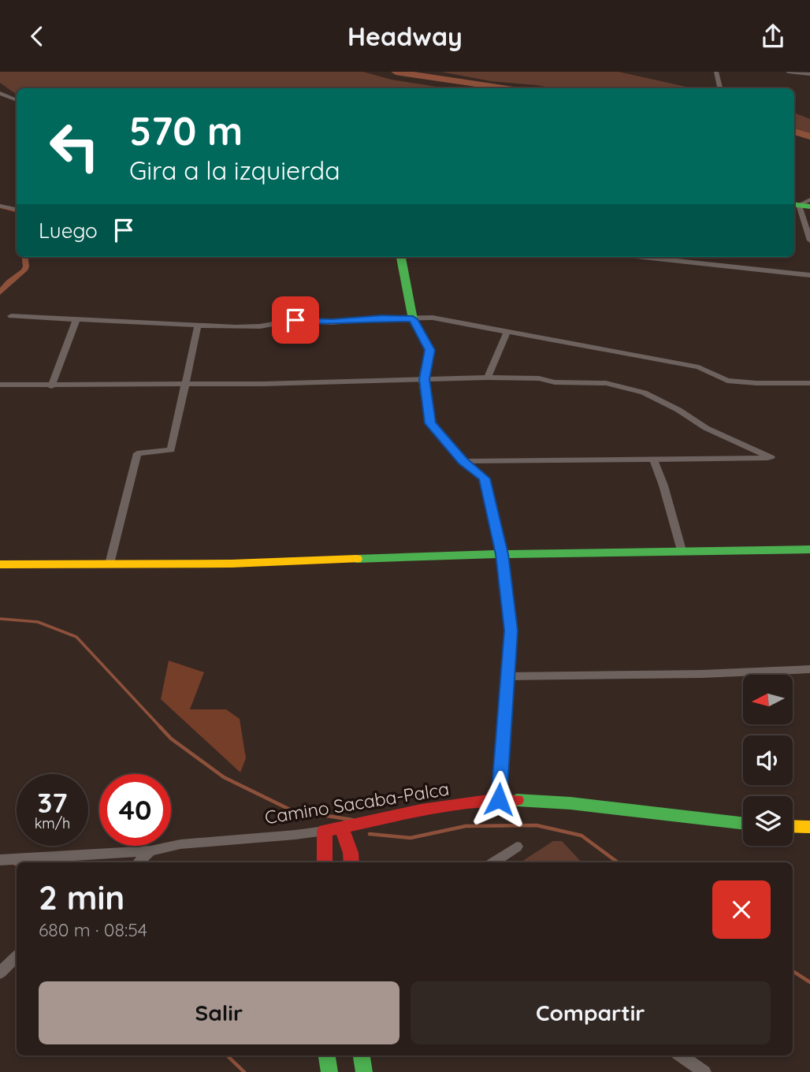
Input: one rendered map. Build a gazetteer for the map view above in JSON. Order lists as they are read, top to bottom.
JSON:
{
  "streets": {
    "street": ["Camino Sacaba-Palca"]
  },
  "north": "left",
  "page": {
    "header": "Headway",
    "turn": ["570 m", "Gira a la izquierda"],
    "then": "Luego",
    "speed": "37 km/h",
    "limit": "40",
    "heading": ["2 min", "680 m · 08:54"],
    "buttons": ["Salir", "Compartir"]
  }
}
